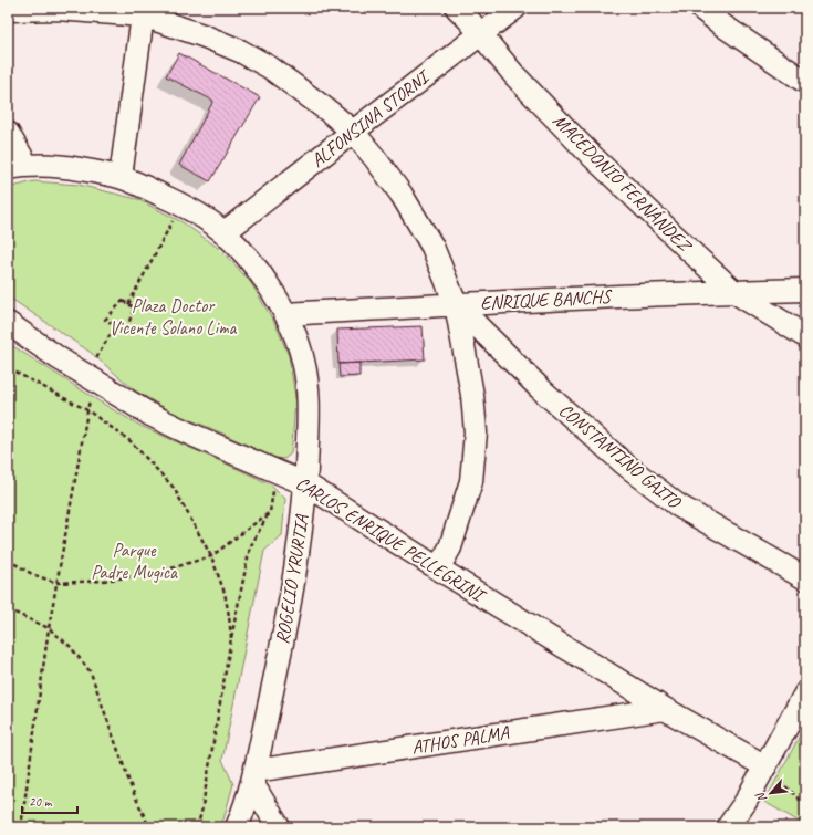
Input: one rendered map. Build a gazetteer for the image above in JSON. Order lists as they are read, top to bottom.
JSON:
{
  "streets": {
    "street": [
      "ALFONSINA STORNI",
      "MACEDONIO FERNÁNDEZ",
      "ENRIQUE BANCHS",
      "CONSTANTINO GAITO",
      "CARLOS ENRIQUE PELLEGRINI",
      "ROGELIO YRURTIA",
      "ATHOS PALMA"
    ]
  },
  "crossings": [
    ["ALFONSINA STORNI", "MACEDONIO FERNÁNDEZ"],
    ["ALFONSINA STORNI", "ROGELIO YRURTIA"],
    ["MACEDONIO FERNÁNDEZ", "ENRIQUE BANCHS"],
    ["ENRIQUE BANCHS", "CONSTANTINO GAITO"],
    ["ENRIQUE BANCHS", "ROGELIO YRURTIA"],
    ["CARLOS ENRIQUE PELLEGRINI", "ROGELIO YRURTIA"],
    ["CARLOS ENRIQUE PELLEGRINI", "ATHOS PALMA"],
    ["ROGELIO YRURTIA", "ATHOS PALMA"]
  ],
  "parks": ["Plaza Doctor Vicente Solano Lima", "Parque Padre Mugica"],
  "scale_bar": "20 m",
  "north": "bottom left"
}
